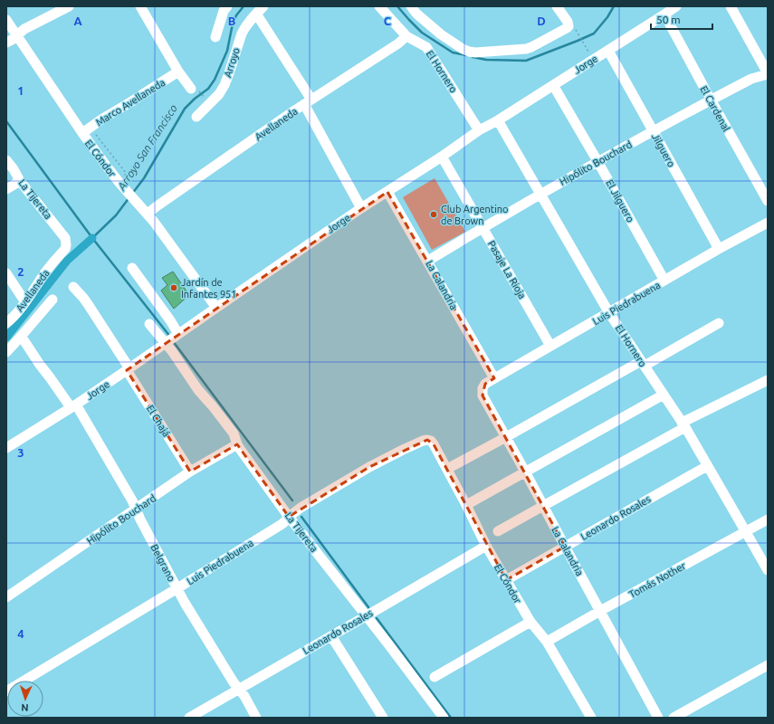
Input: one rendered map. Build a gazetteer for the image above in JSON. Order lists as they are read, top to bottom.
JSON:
{
  "streets": {
    "street": [
      "Arroyo",
      "Jorge",
      "El Hornero",
      "Marco Avellaneda",
      "El Cardenal",
      "Avellaneda",
      "Jilguero",
      "El Cóndor",
      "Hipólito Bouchard",
      "La Tijereta",
      "El Jilguero",
      "Pasaje La Rioja",
      "La Calandria",
      "Luis Piedrabuena",
      "El Chajá",
      "Leonardo Rosales",
      "Belgrano",
      "Tomás Nother"
    ]
  },
  "crossings": [
    ["Jorge", "El Hornero"],
    ["Jorge", "El Cardenal"],
    ["Jorge", "Jilguero"],
    ["Jorge", "El Cóndor"],
    ["Jorge", "La Tijereta"],
    ["Jorge", "El Jilguero"],
    ["Jorge", "Pasaje La Rioja"],
    ["Jorge", "La Calandria"],
    ["Jorge", "El Chajá"],
    ["Jorge", "Belgrano"],
    ["El Hornero", "Avellaneda"],
    ["El Hornero", "Hipólito Bouchard"],
    ["El Hornero", "Luis Piedrabuena"],
    ["El Hornero", "Leonardo Rosales"],
    ["El Hornero", "Tomás Nother"],
    ["Marco Avellaneda", "El Cóndor"],
    ["El Cardenal", "Hipólito Bouchard"],
    ["Avellaneda", "El Cóndor"],
    ["Avellaneda", "La Tijereta"],
    ["Jilguero", "Hipólito Bouchard"],
    ["Jilguero", "Luis Piedrabuena"],
    ["El Cóndor", "Luis Piedrabuena"],
    ["El Cóndor", "Leonardo Rosales"],
    ["El Cóndor", "Tomás Nother"],
    ["Hipólito Bouchard", "La Tijereta"],
    ["Hipólito Bouchard", "El Jilguero"],
    ["Hipólito Bouchard", "Pasaje La Rioja"],
    ["Hipólito Bouchard", "La Calandria"],
    ["Hipólito Bouchard", "El Chajá"],
    ["Hipólito Bouchard", "Belgrano"],
    ["La Tijereta", "Luis Piedrabuena"],
    ["La Tijereta", "Leonardo Rosales"],
    ["El Jilguero", "Luis Piedrabuena"],
    ["Pasaje La Rioja", "Luis Piedrabuena"],
    ["La Calandria", "Luis Piedrabuena"],
    ["La Calandria", "Leonardo Rosales"],
    ["La Calandria", "Tomás Nother"],
    ["Luis Piedrabuena", "Belgrano"],
    ["Leonardo Rosales", "Belgrano"]
  ],
  "water": ["Arroyo San Francisco"],
  "places": ["Club Argentino de Brown", "Jardín de Infantes 951"],
  "scale_bar": "50 m",
  "north": "bottom",
  "grid": {
    "columns": [
      "A",
      "B",
      "C",
      "D"
    ],
    "rows": [
      "1",
      "2",
      "3",
      "4"
    ]
  }
}
